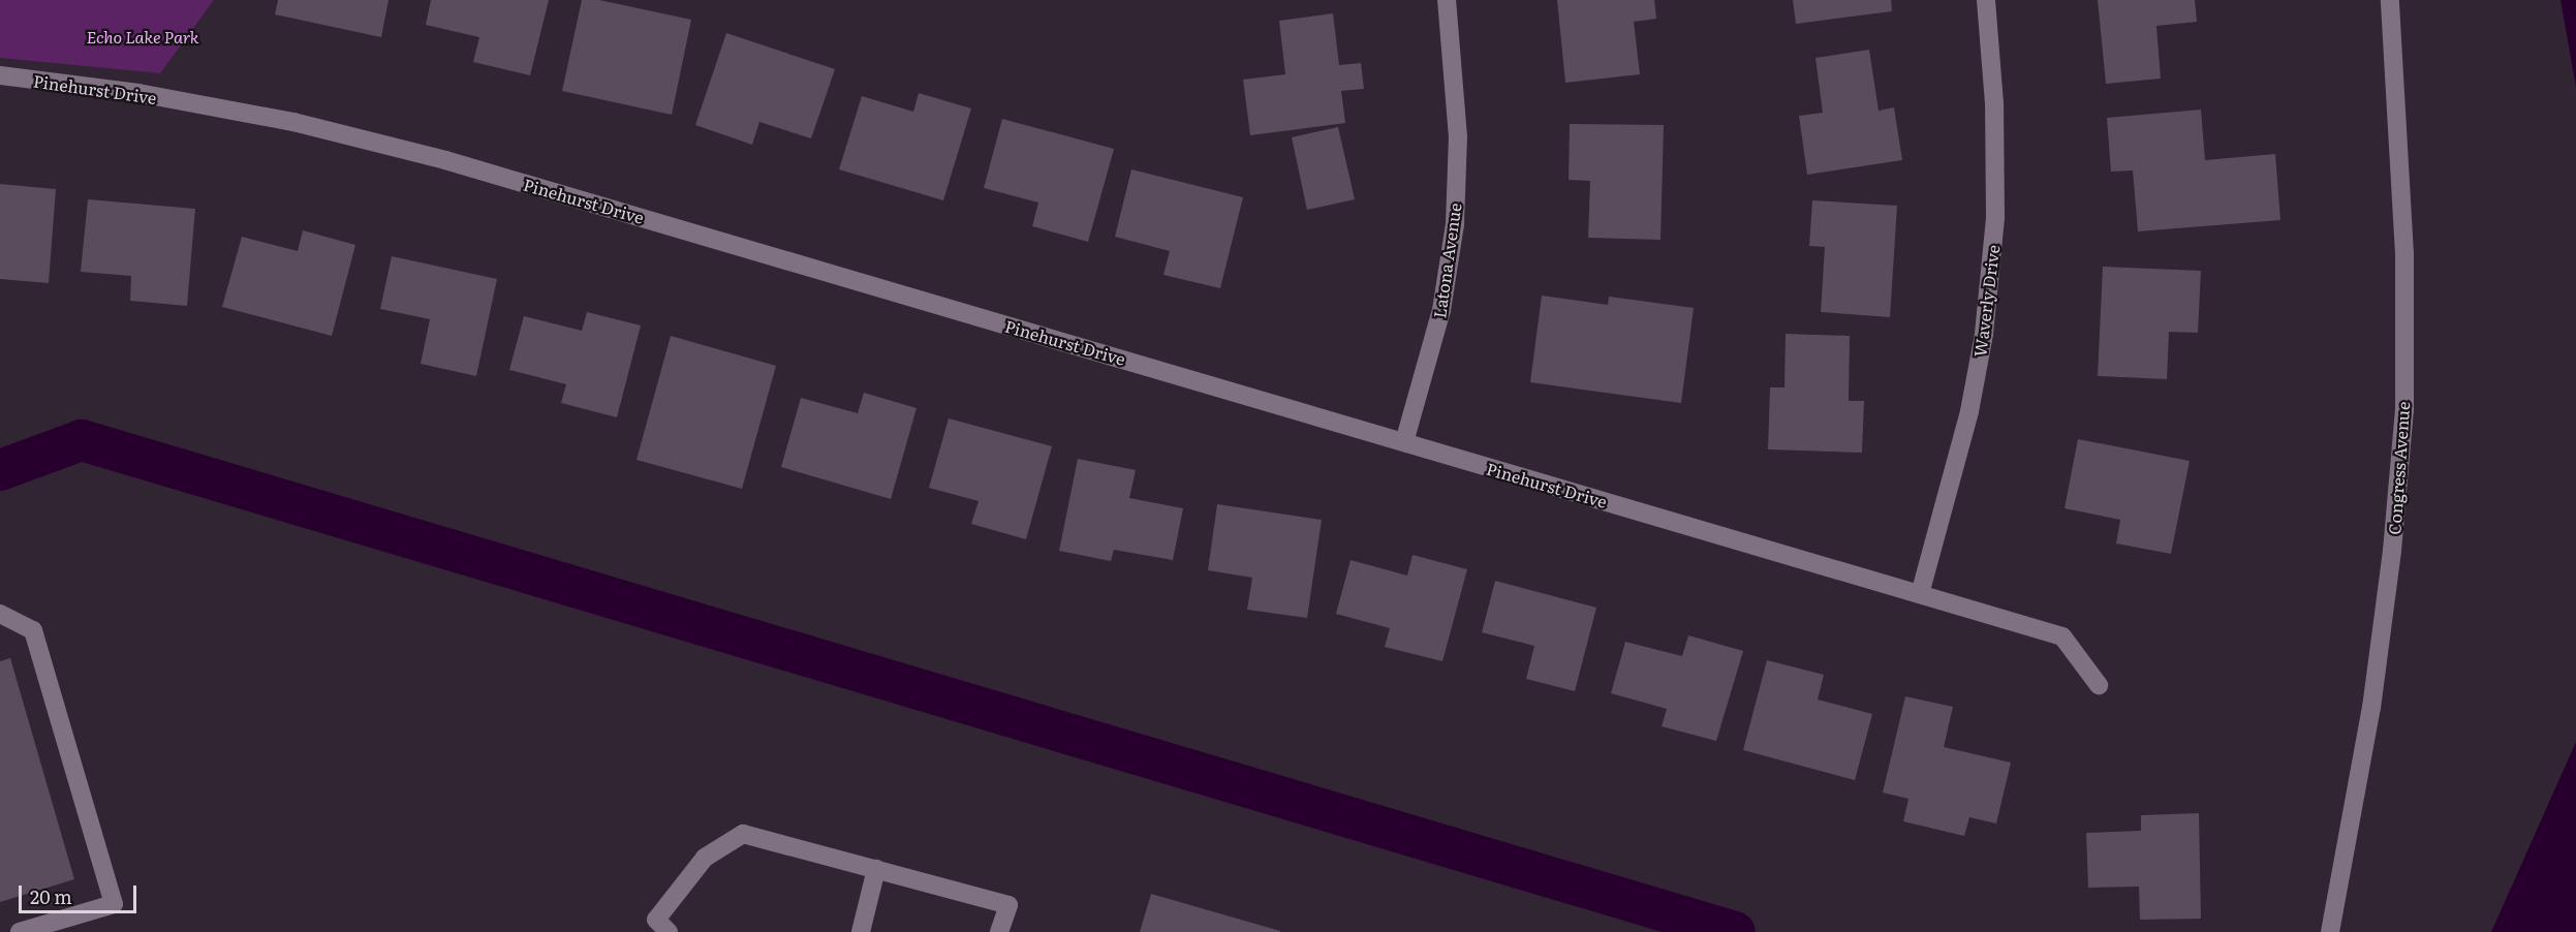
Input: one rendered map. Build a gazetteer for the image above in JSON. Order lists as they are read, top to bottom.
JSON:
{
  "streets": {
    "street": [
      "Pinehurst Drive",
      "Latona Avenue",
      "Waverly Drive",
      "Congress Avenue"
    ]
  },
  "crossings": [
    ["Pinehurst Drive", "Latona Avenue"],
    ["Pinehurst Drive", "Waverly Drive"]
  ],
  "parks": ["Echo Lake Park"],
  "scale_bar": "20 m"
}
